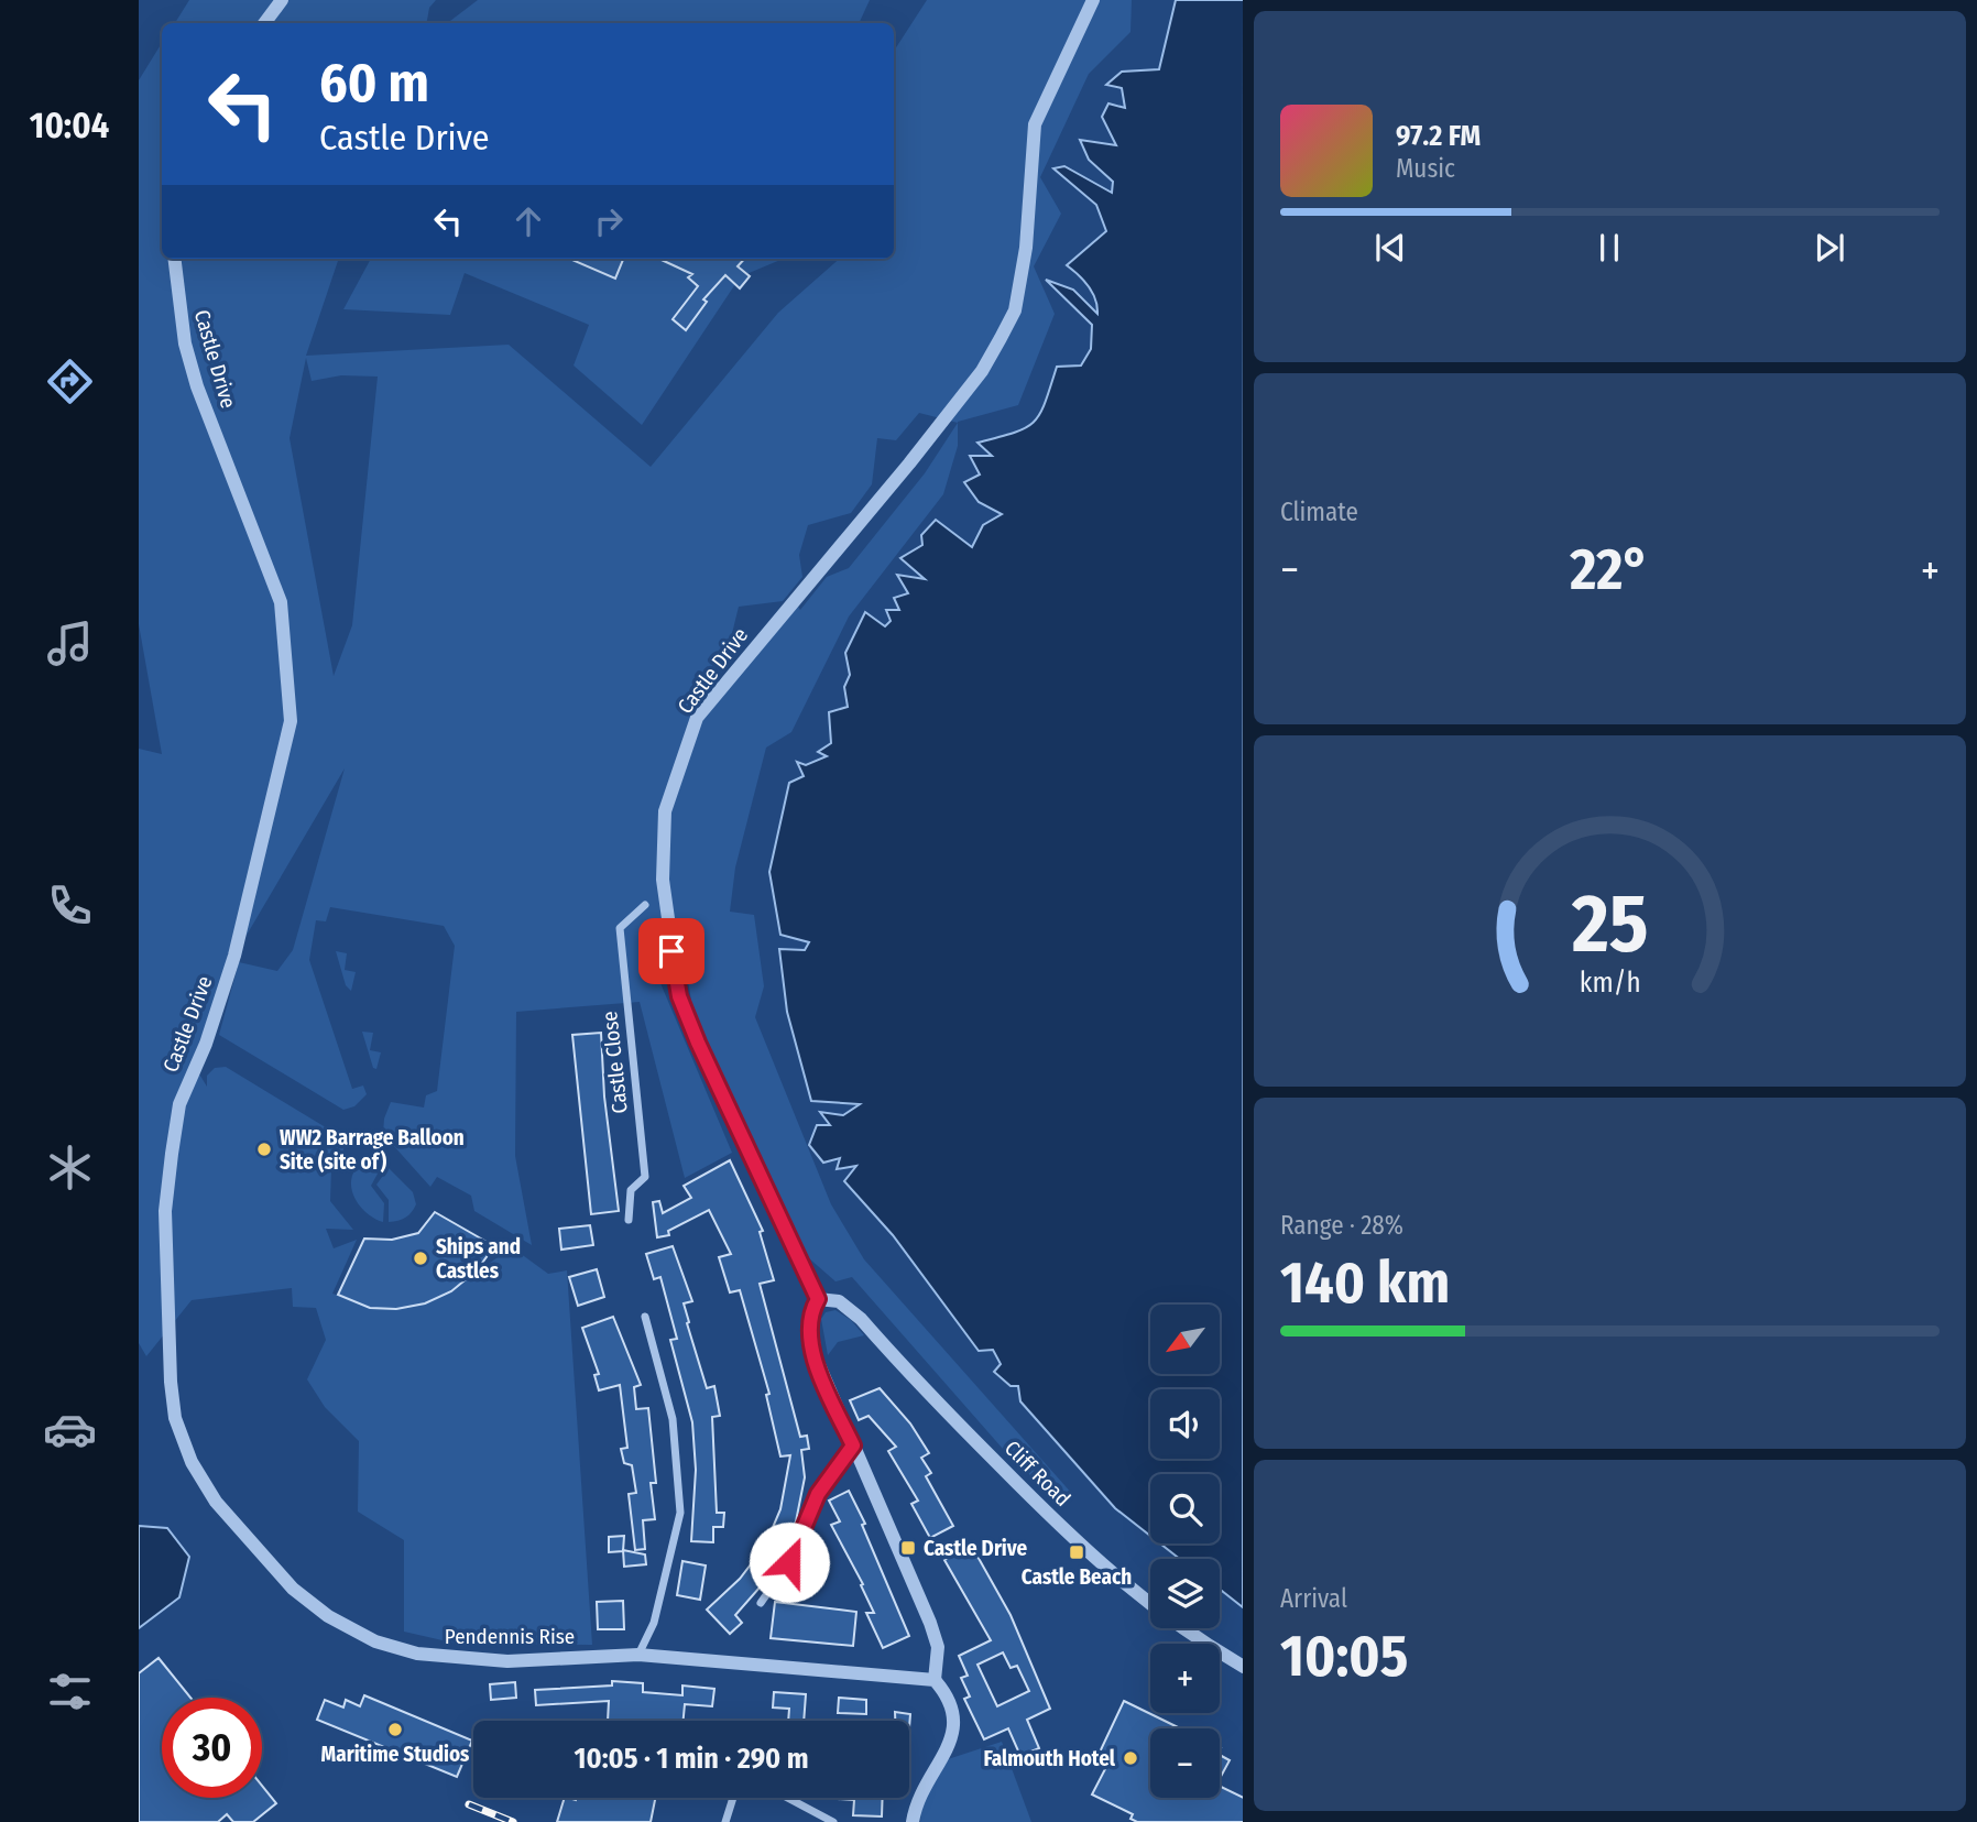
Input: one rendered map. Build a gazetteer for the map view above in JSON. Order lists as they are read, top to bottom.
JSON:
{
  "streets": {
    "street": [
      "Castle Drive",
      "Castle Close",
      "Cliff Road",
      "Pendennis Rise"
    ]
  },
  "crossings": [
    ["Castle Drive", "Cliff Road"],
    ["Castle Drive", "Pendennis Rise"]
  ],
  "places": {
    "other": [
      "WW2 Barrage Balloon Site (site of)",
      "Ships and Castles",
      "Maritime Studios",
      "Falmouth Hotel"
    ],
    "transit": ["Castle Drive", "Castle Beach"]
  },
  "north": "bottom left",
  "page": {
    "tabs": "10:04",
    "turn": ["60 m", "Castle Drive"],
    "song": ["97.2 FM", "Music"],
    "tile": [
      "Climate",
      ["Range · 28%", "140 km"],
      ["Arrival", "10:05"]
    ],
    "heat": ["−", "22°", "+"],
    "map_buttons": ["+", "−"],
    "limit": "30",
    "trip": "10:05 · 1 min · 290 m",
    "gauge": ["25", "km/h"]
  }
}
